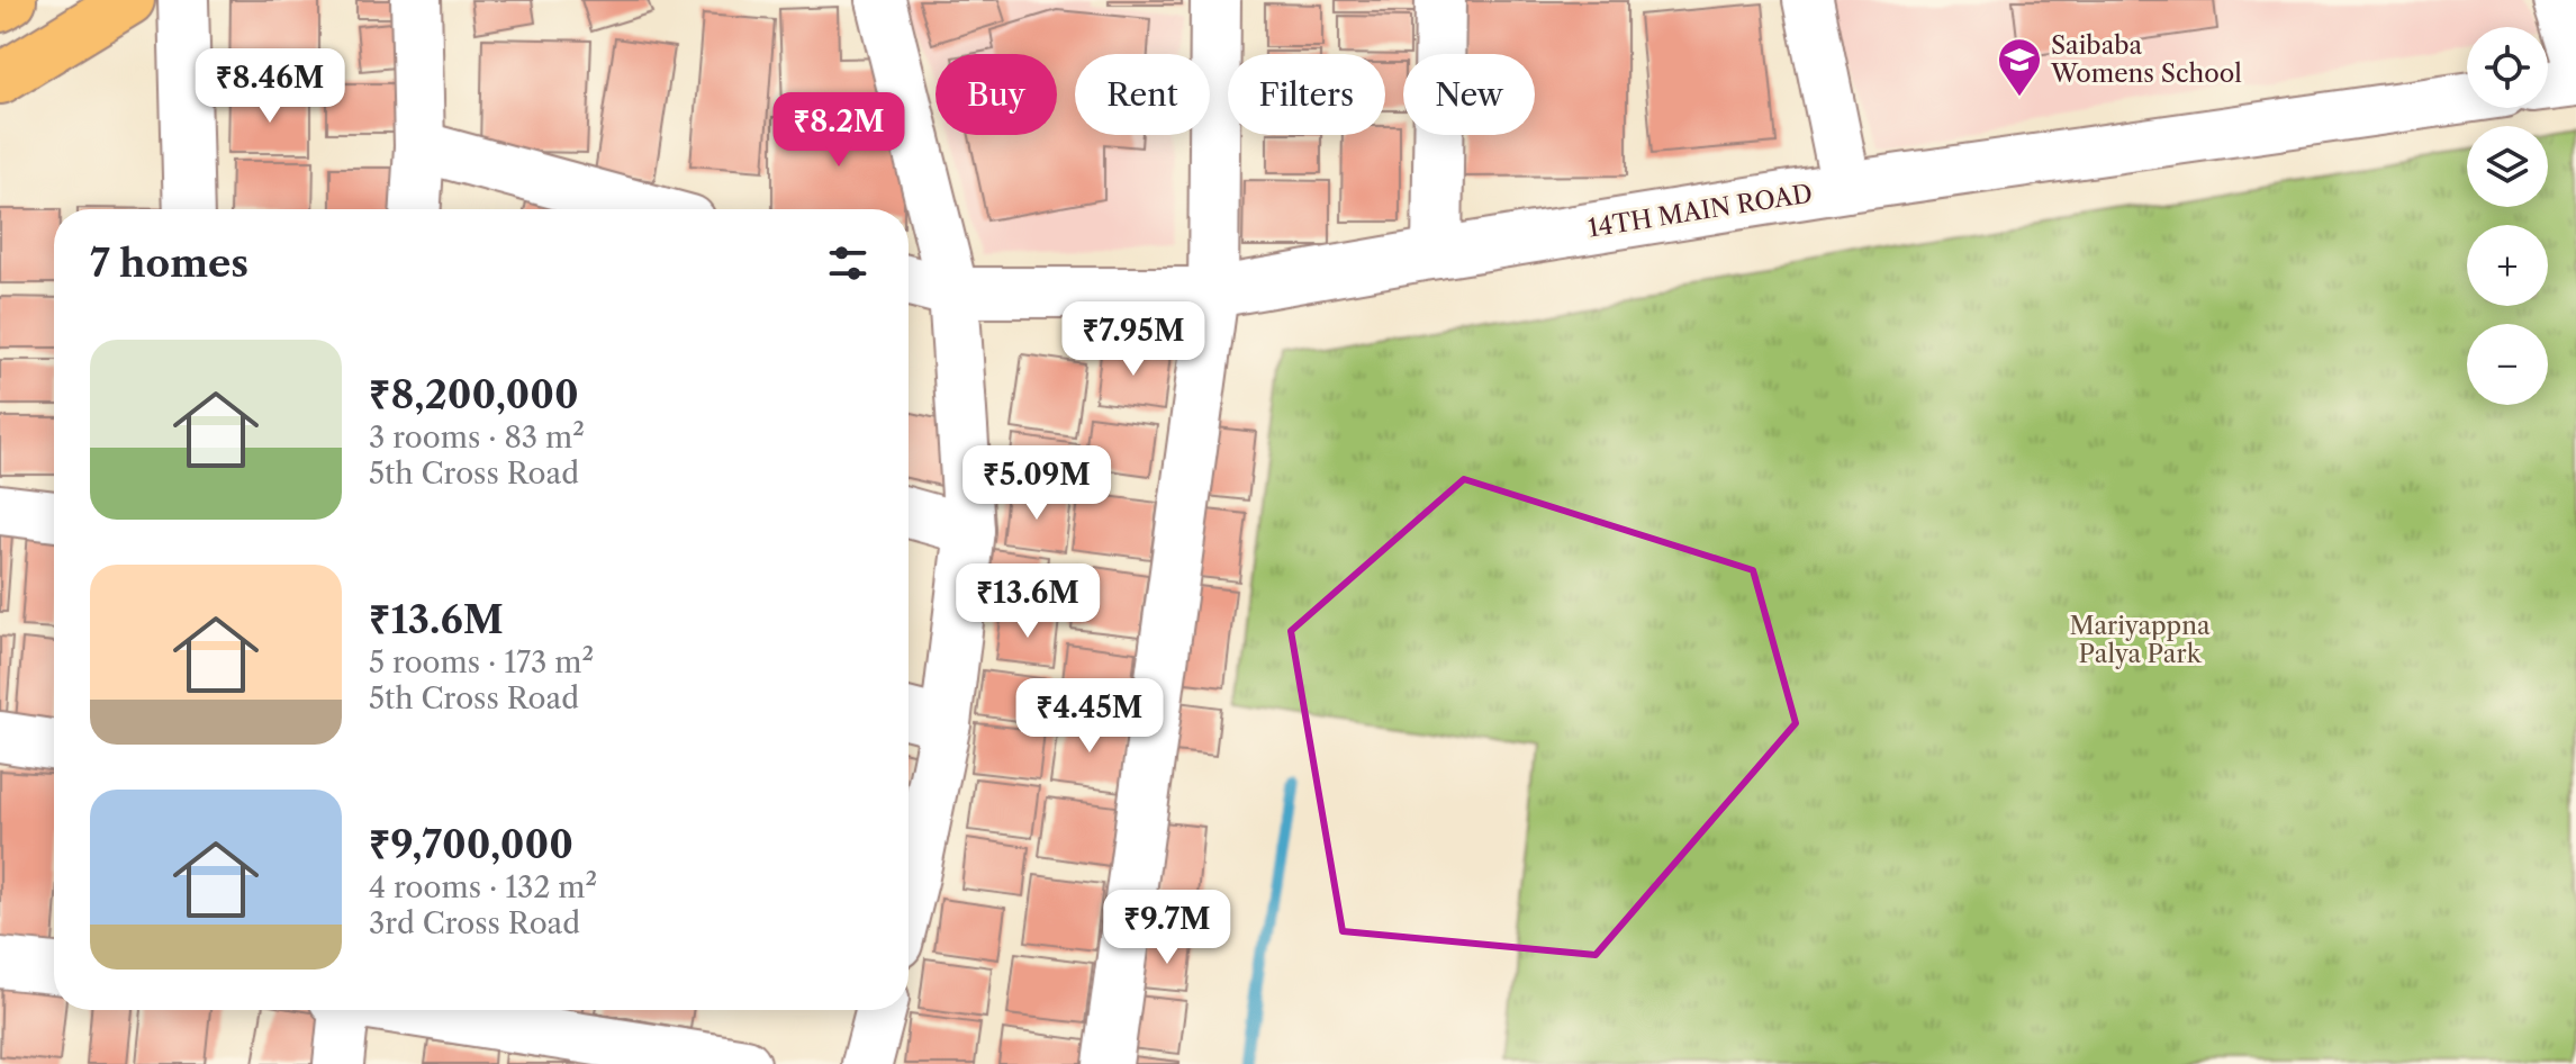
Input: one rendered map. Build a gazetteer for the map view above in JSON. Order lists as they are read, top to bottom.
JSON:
{
  "streets": {
    "street": ["14TH MAIN ROAD"]
  },
  "parks": ["Mariyappna Palya Park"],
  "places": {
    "school or university": ["Saibaba Womens School"]
  },
  "page": {
    "map_buttons": ["+", "−"],
    "price": [
      "₹8.46M",
      "₹8.2M",
      "₹7.95M",
      "₹5.09M",
      "₹13.6M",
      "₹4.45M",
      "₹9.7M"
    ],
    "chip": [
      "Buy",
      "Rent",
      "Filters",
      "New"
    ],
    "heading": "7 homes",
    "list": [
      {
        "name": "₹8,200,000",
        "note": "3 rooms · 83 m² · 5th Cross Road"
      },
      {
        "name": "₹13.6M",
        "note": "5 rooms · 173 m² · 5th Cross Road"
      },
      {
        "name": "₹9,700,000",
        "note": "4 rooms · 132 m² · 3rd Cross Road"
      }
    ]
  }
}
